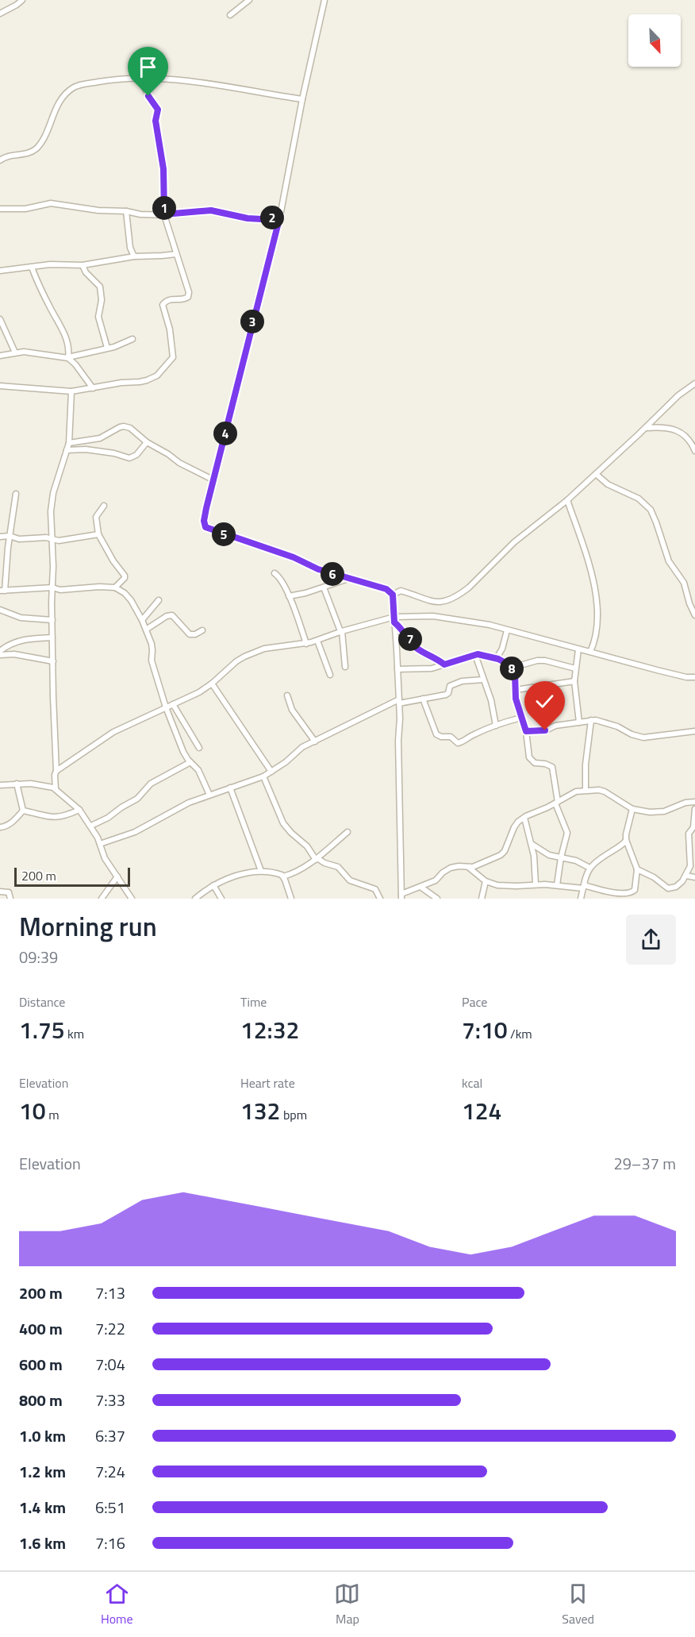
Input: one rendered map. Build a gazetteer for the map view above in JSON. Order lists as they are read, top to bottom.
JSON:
{
  "scale_bar": "200 m",
  "north": "bottom right",
  "page": {
    "pins": [
      "1",
      "2",
      "3",
      "4",
      "5",
      "6",
      "7",
      "8"
    ],
    "scale": "200 m",
    "heading": ["Morning run", "09:39"],
    "stats": [
      ["Distance", "1.75 km"],
      ["Time", "12:32"],
      ["Pace", "7:10 /km"],
      ["Elevation", "10 m"],
      ["Heart rate", "132 bpm"],
      ["kcal", "124"]
    ],
    "chart": ["Elevation", "29–37 m"],
    "list": [
      {
        "name": "200 m",
        "note": "7:13"
      },
      {
        "name": "400 m",
        "note": "7:22"
      },
      {
        "name": "600 m",
        "note": "7:04"
      },
      {
        "name": "800 m",
        "note": "7:33"
      },
      {
        "name": "1.0 km",
        "note": "6:37"
      },
      {
        "name": "1.2 km",
        "note": "7:24"
      },
      {
        "name": "1.4 km",
        "note": "6:51"
      },
      {
        "name": "1.6 km",
        "note": "7:16"
      }
    ],
    "tabs": ["Home", "Map", "Saved"]
  }
}
